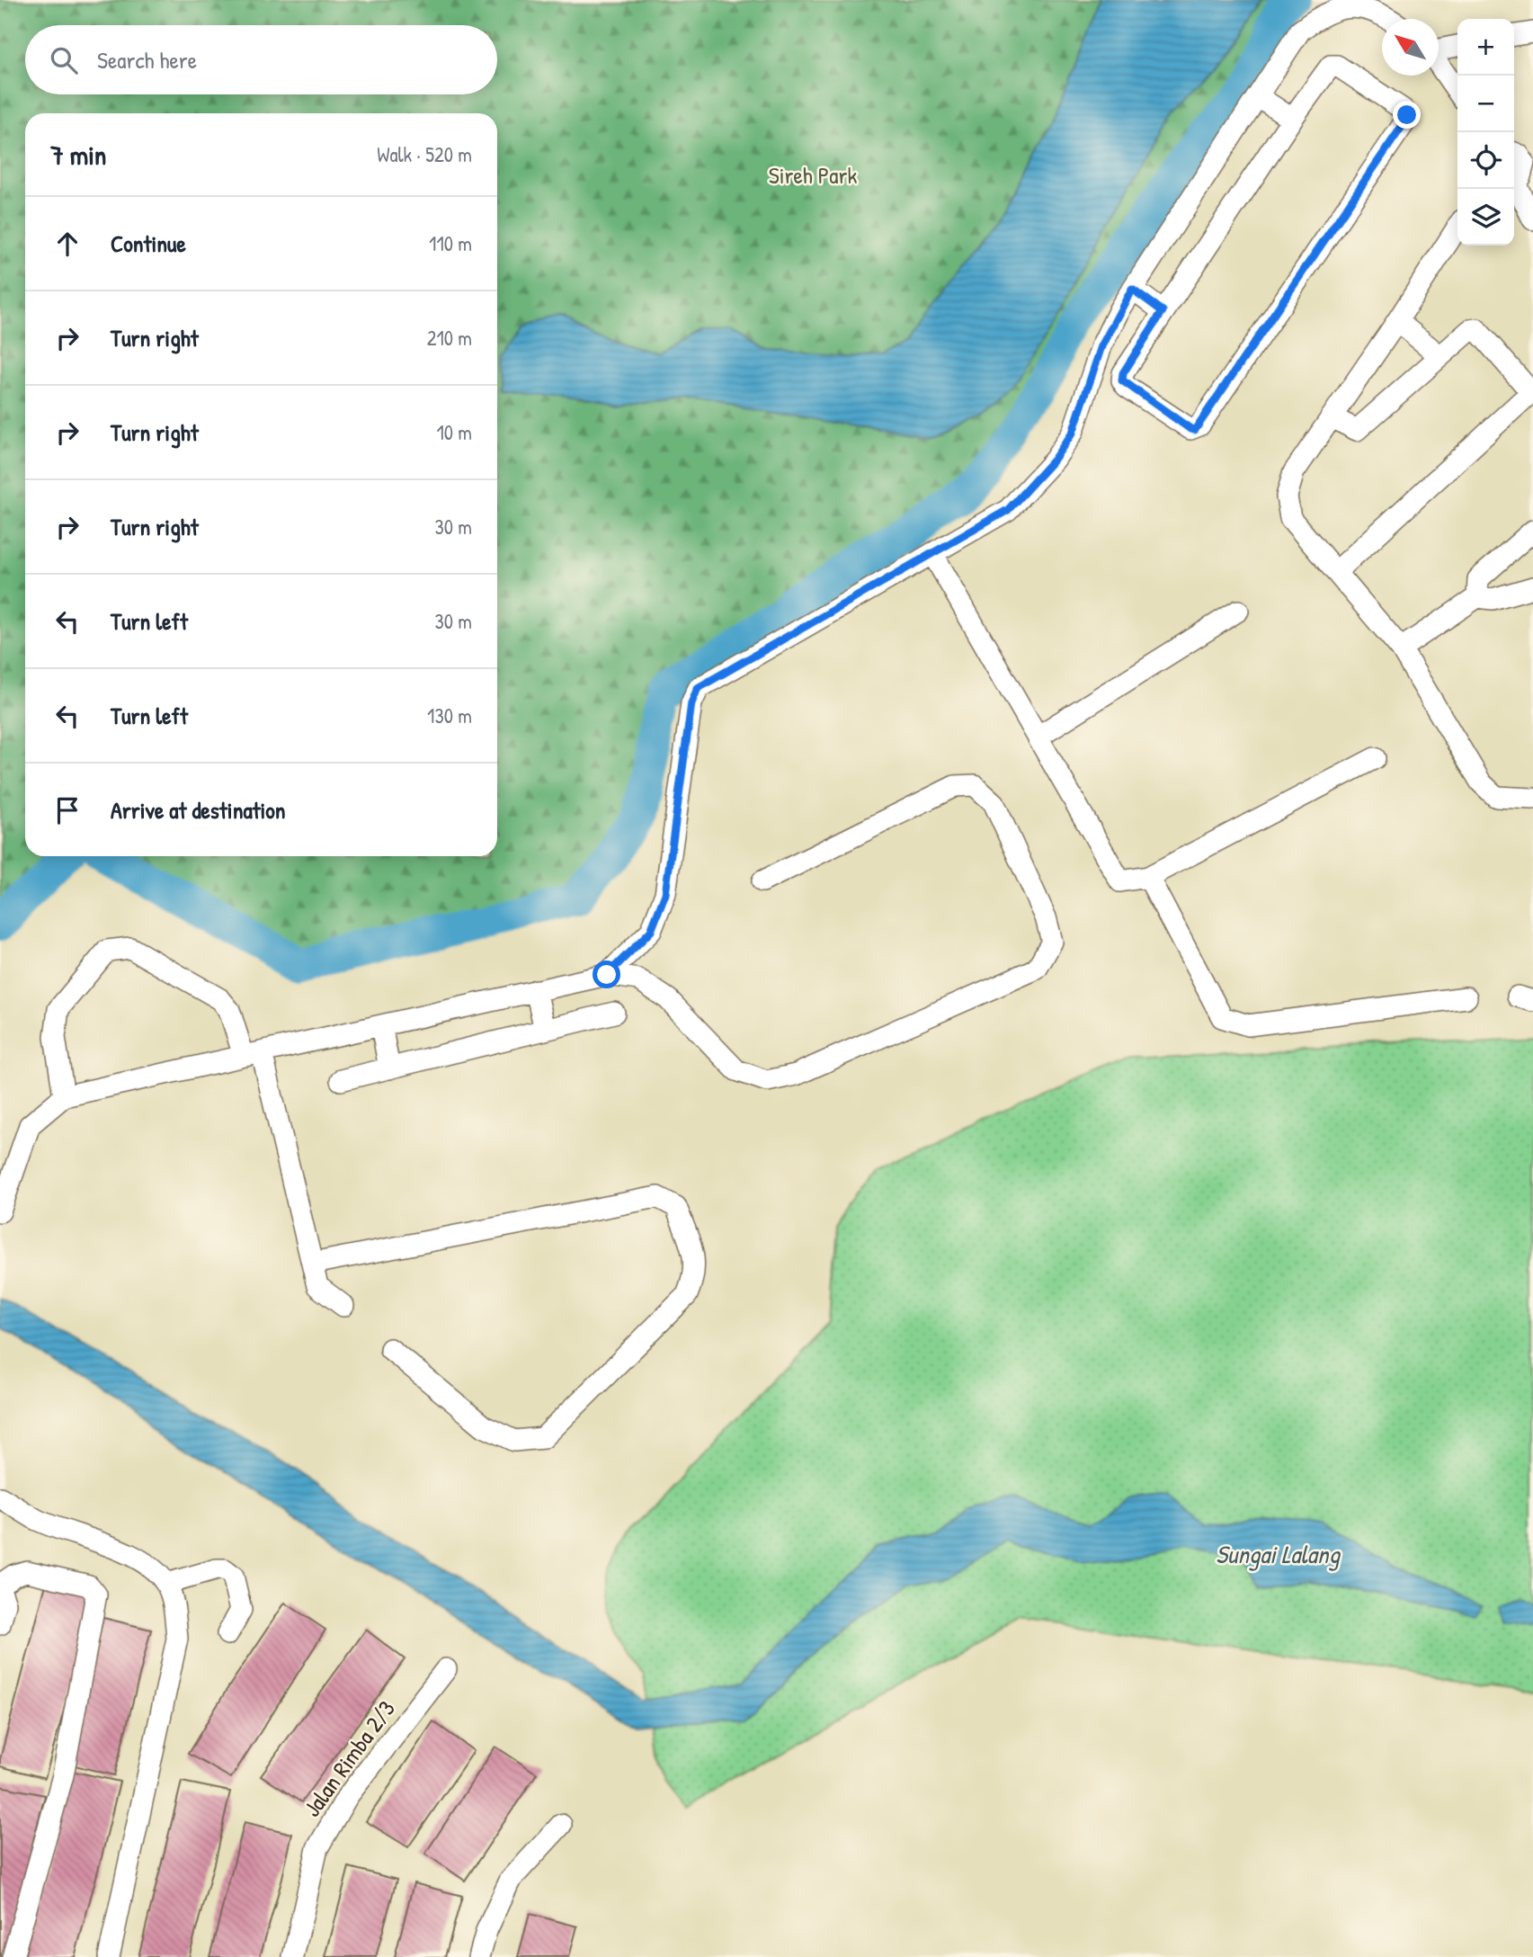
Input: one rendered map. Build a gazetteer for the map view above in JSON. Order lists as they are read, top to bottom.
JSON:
{
  "streets": {
    "street": ["Jalan Rimba 2/3"]
  },
  "water": ["Sungai Lalang"],
  "parks": ["Sireh Park"],
  "north": "top left",
  "page": {
    "map_buttons": ["+", "−"],
    "search": "Search here",
    "heading": ["7 min", "Walk · 520 m"],
    "list": [
      ["Continue", "110 m"],
      ["Turn right", "210 m"],
      ["Turn right", "10 m"],
      ["Turn right", "30 m"],
      ["Turn left", "30 m"],
      ["Turn left", "130 m"],
      "Arrive at destination"
    ]
  }
}
